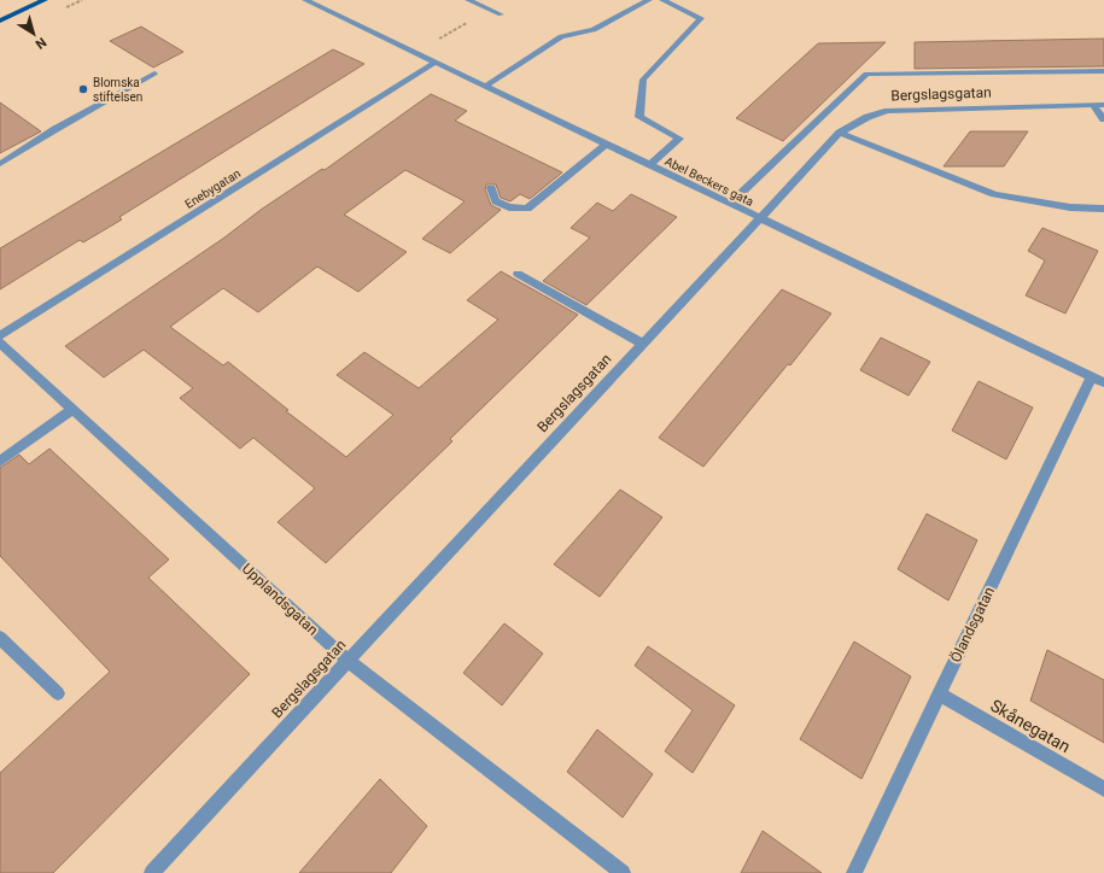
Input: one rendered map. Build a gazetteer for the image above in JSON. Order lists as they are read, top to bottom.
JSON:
{
  "streets": {
    "street": [
      "Bergslagsgatan",
      "Abel Beckers gata",
      "Enebygatan",
      "Upplandsgatan",
      "Ölandsgatan",
      "Skånegatan"
    ]
  },
  "crossings": [
    ["Bergslagsgatan", "Abel Beckers gata"],
    ["Bergslagsgatan", "Upplandsgatan"],
    ["Abel Beckers gata", "Enebygatan"],
    ["Abel Beckers gata", "Ölandsgatan"],
    ["Ölandsgatan", "Skånegatan"]
  ],
  "places": ["Blomska stiftelsen"],
  "north": "bottom right"
}
